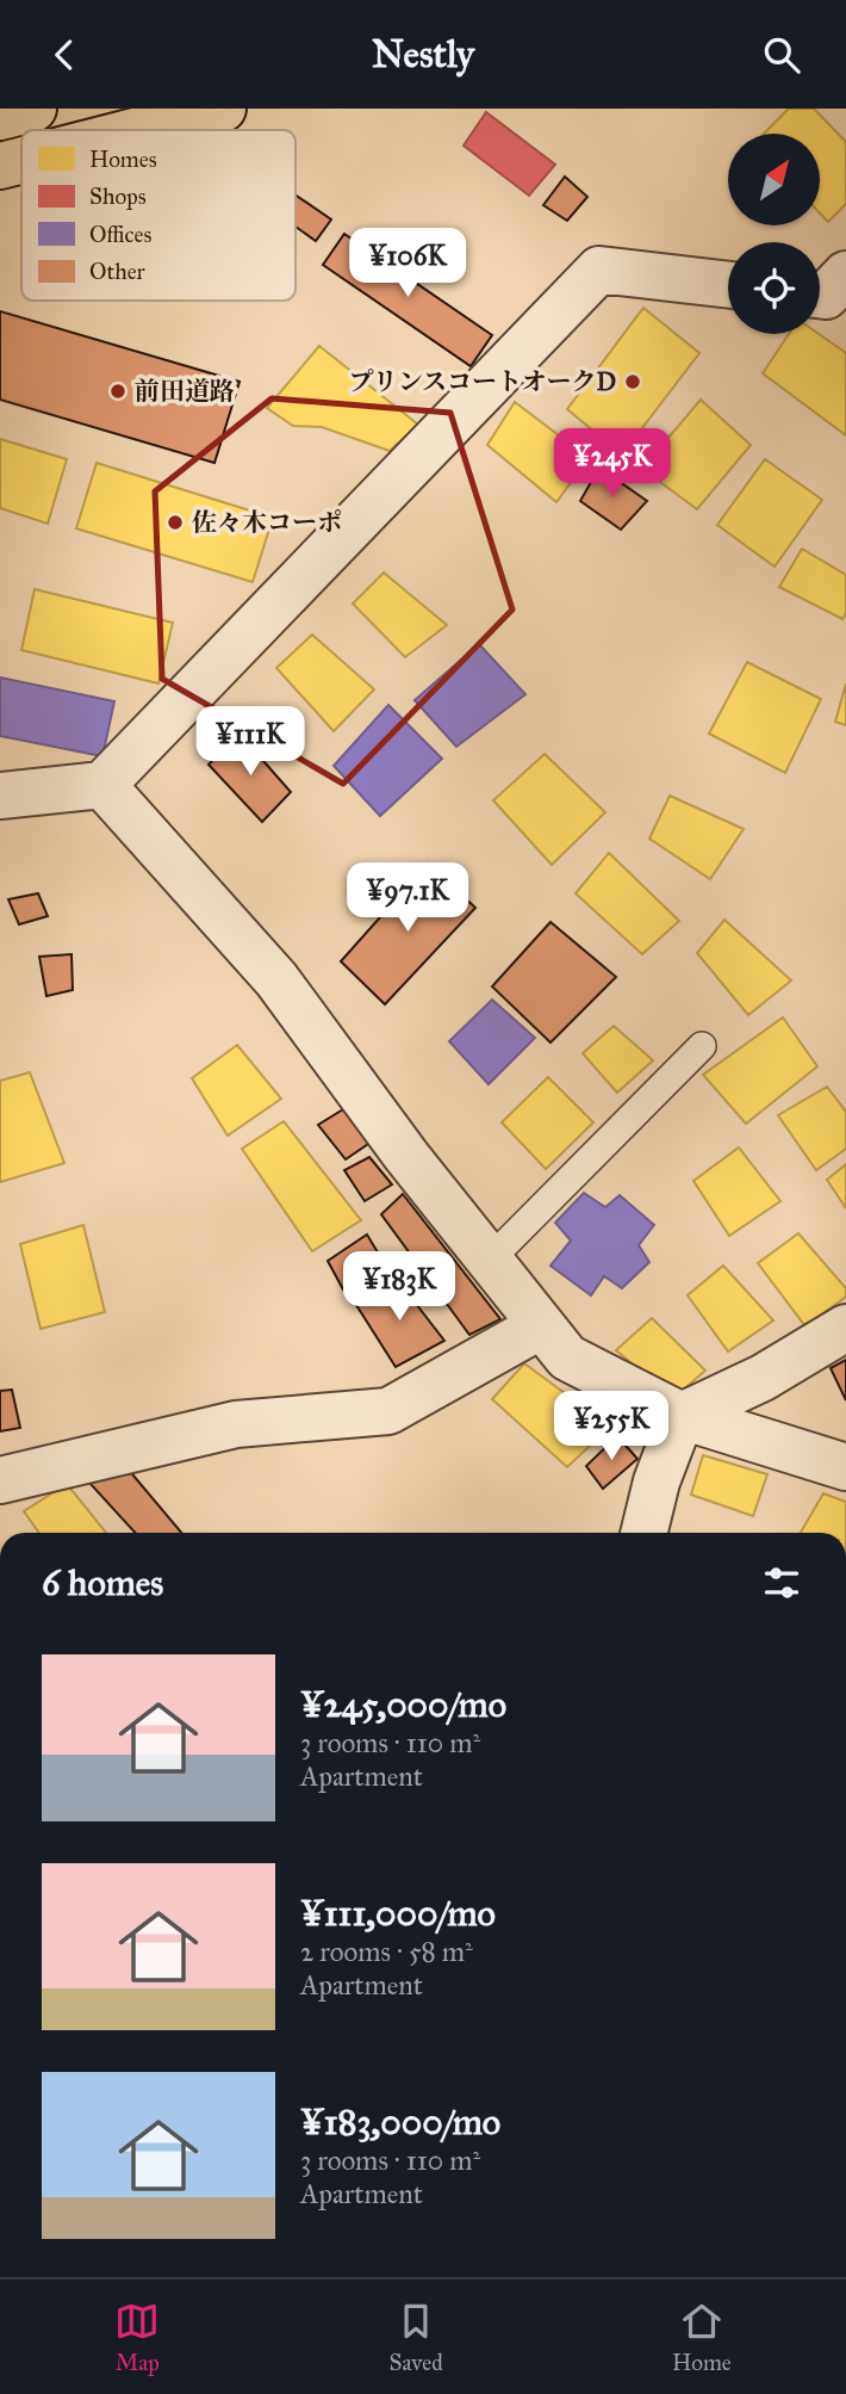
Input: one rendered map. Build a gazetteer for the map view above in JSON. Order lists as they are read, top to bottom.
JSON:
{
  "places": ["プリンスコートオークD", "前田道路", "佐々木コーポ"],
  "legend": [
    "Homes",
    "Shops",
    "Offices",
    "Other"
  ],
  "north": "top right",
  "page": {
    "header": "Nestly",
    "price": [
      "¥106K",
      "¥245K",
      "¥111K",
      "¥97.1K",
      "¥183K",
      "¥255K"
    ],
    "heading": "6 homes",
    "list": [
      {
        "name": "¥245,000/mo",
        "note": "3 rooms · 110 m² · Apartment"
      },
      {
        "name": "¥111,000/mo",
        "note": "2 rooms · 58 m² · Apartment"
      },
      {
        "name": "¥183,000/mo",
        "note": "3 rooms · 110 m² · Apartment"
      }
    ],
    "tabs": ["Map", "Saved", "Home"]
  }
}
